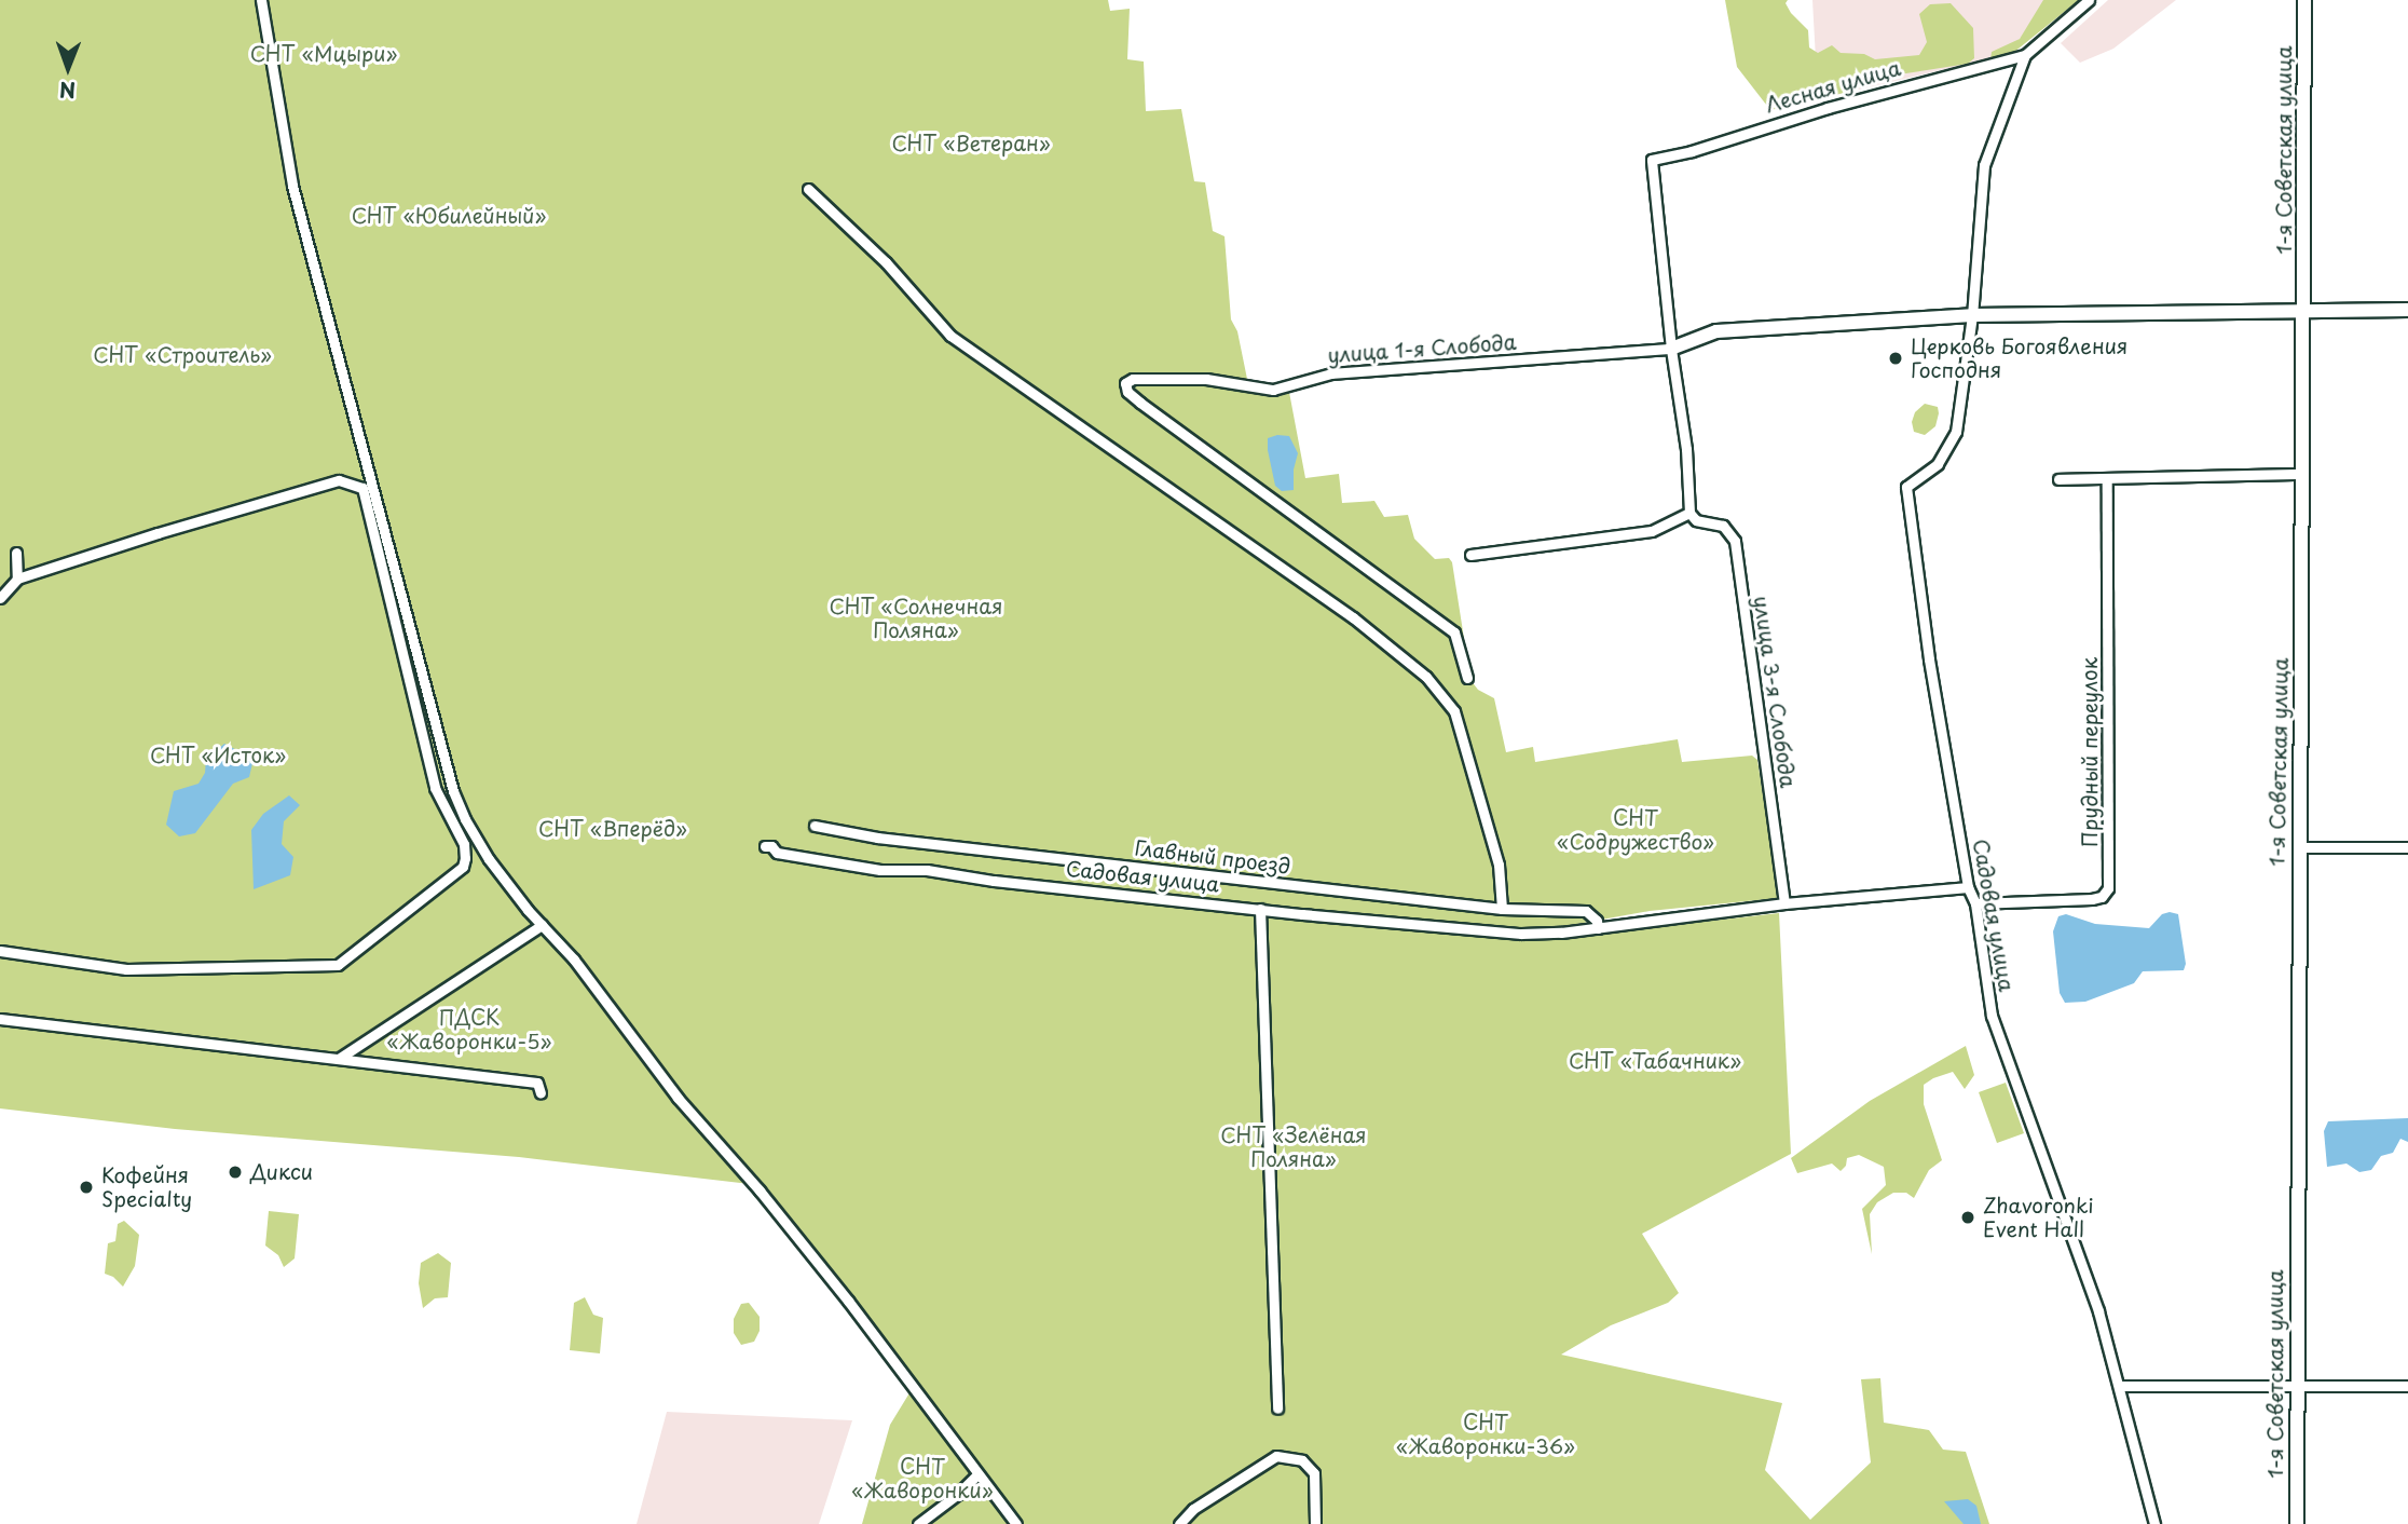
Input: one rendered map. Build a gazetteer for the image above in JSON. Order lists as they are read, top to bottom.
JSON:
{
  "streets": {
    "main road": ["1-я Советская улица"],
    "street": [
      "Лесная улица",
      "улица 1-я Слобода",
      "улица 3-я Слобода",
      "Прудный переулок",
      "Главный проезд",
      "Садовая улица"
    ]
  },
  "crossings": [
    ["Лесная улица", "улица 1-я Слобода"],
    ["Лесная улица", "Садовая улица"],
    ["улица 3-я Слобода", "Садовая улица"],
    ["Прудный переулок", "Садовая улица"],
    ["Главный проезд", "Садовая улица"]
  ],
  "parks": [
    "СНТ «Мцыри»",
    "СНТ «Ветеран»",
    "СНТ «Юбилейный»",
    "СНТ «Строитель»",
    "СНТ «Солнечная Поляна»",
    "СНТ «Исток»",
    "СНТ «Содружество»",
    "СНТ «Вперёд»",
    "ПДСК «Жаворонки-5»",
    "СНТ «Табачник»",
    "СНТ «Зелёная Поляна»",
    "СНТ «Жаворонки-36»",
    "СНТ «Жаворонки»"
  ],
  "places": [
    "Церковь Богоявления Господня",
    "Дикси",
    "Кофейня Specialty",
    "Zhavoronki Event Hall"
  ],
  "north": "bottom"
}
